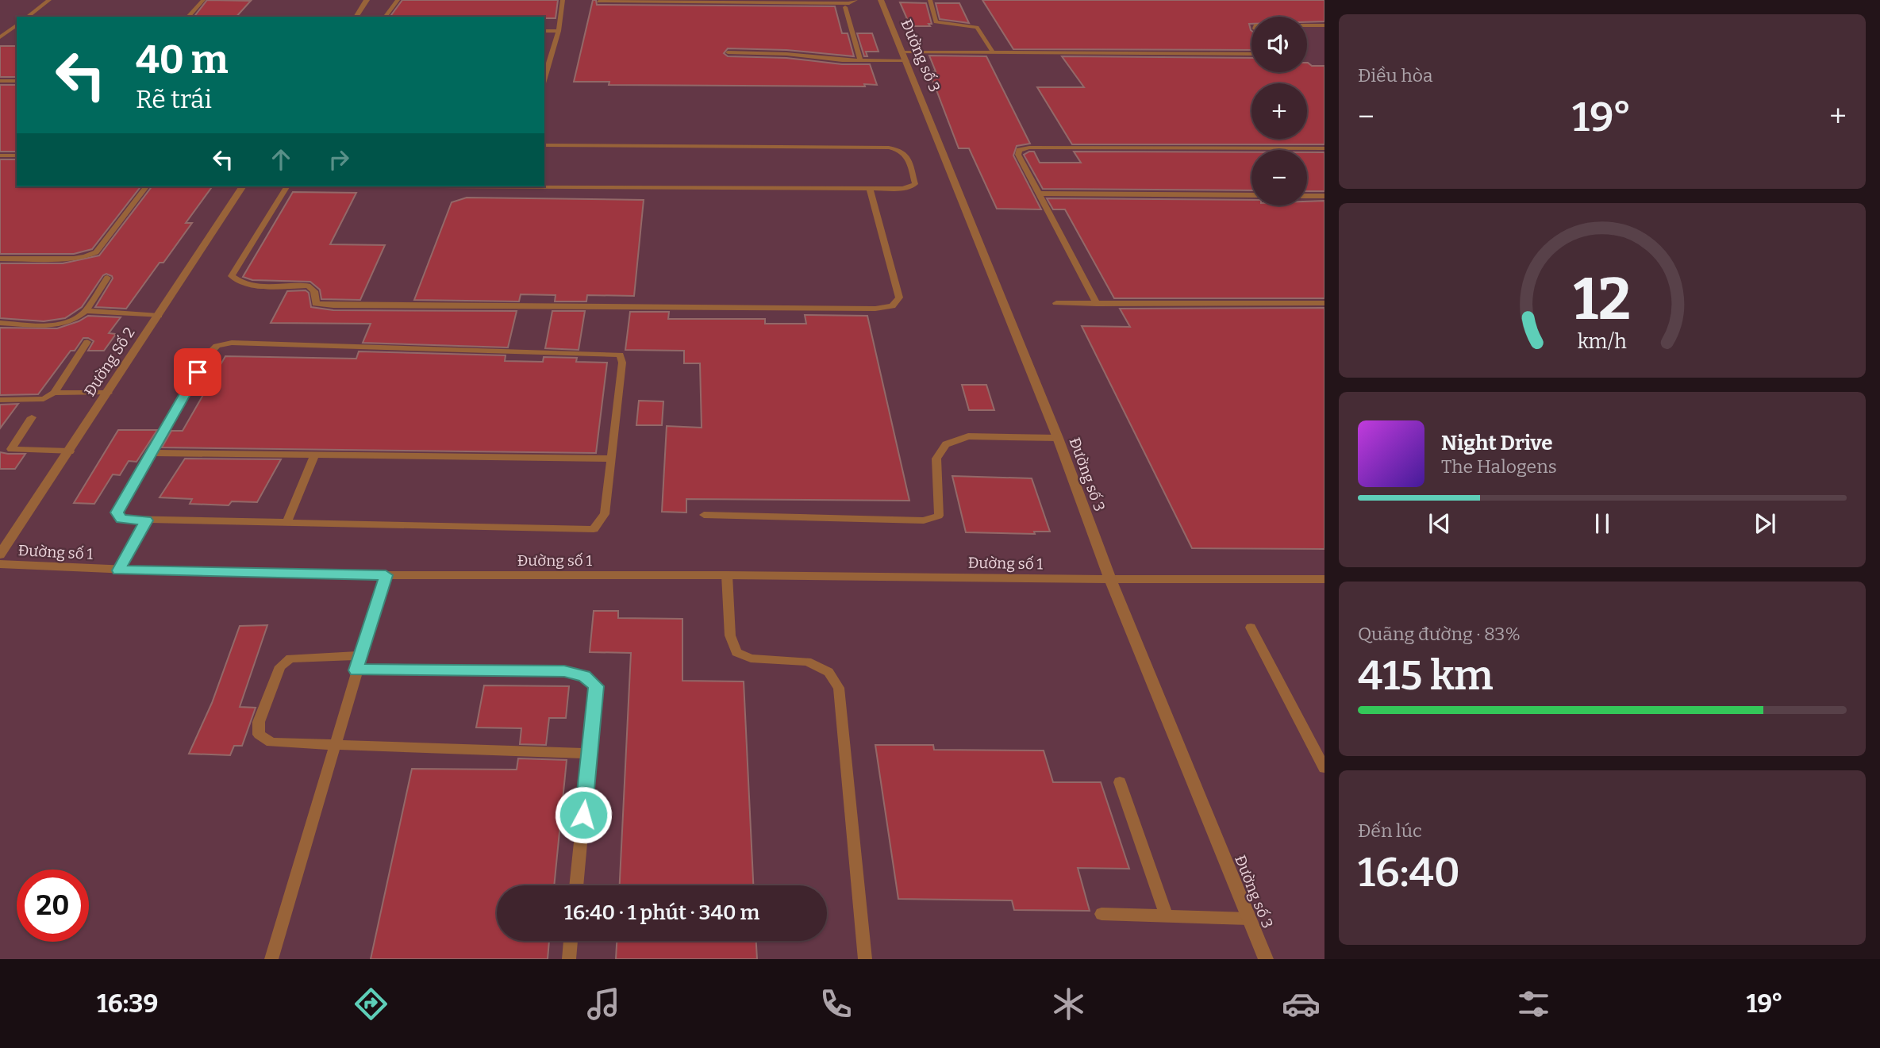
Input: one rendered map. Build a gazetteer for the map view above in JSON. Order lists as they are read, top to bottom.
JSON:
{
  "streets": {
    "street": ["Đường số 3", "Đường Số 2", "Đường số 1"]
  },
  "crossings": [
    ["Đường số 3", "Đường số 1"]
  ],
  "page": {
    "tile": [
      "Điều hòa",
      ["Quãng đường · 83%", "415 km"],
      ["Đến lúc", "16:40"]
    ],
    "map_buttons": ["+", "−"],
    "turn": ["40 m", "Rẽ trái"],
    "heat": ["−", "19°", "+"],
    "song": ["Night Drive", "The Halogens"],
    "limit": "20",
    "trip": "16:40 · 1 phút · 340 m",
    "tabs": ["16:39", "19°"],
    "gauge": ["12", "km/h"]
  }
}
